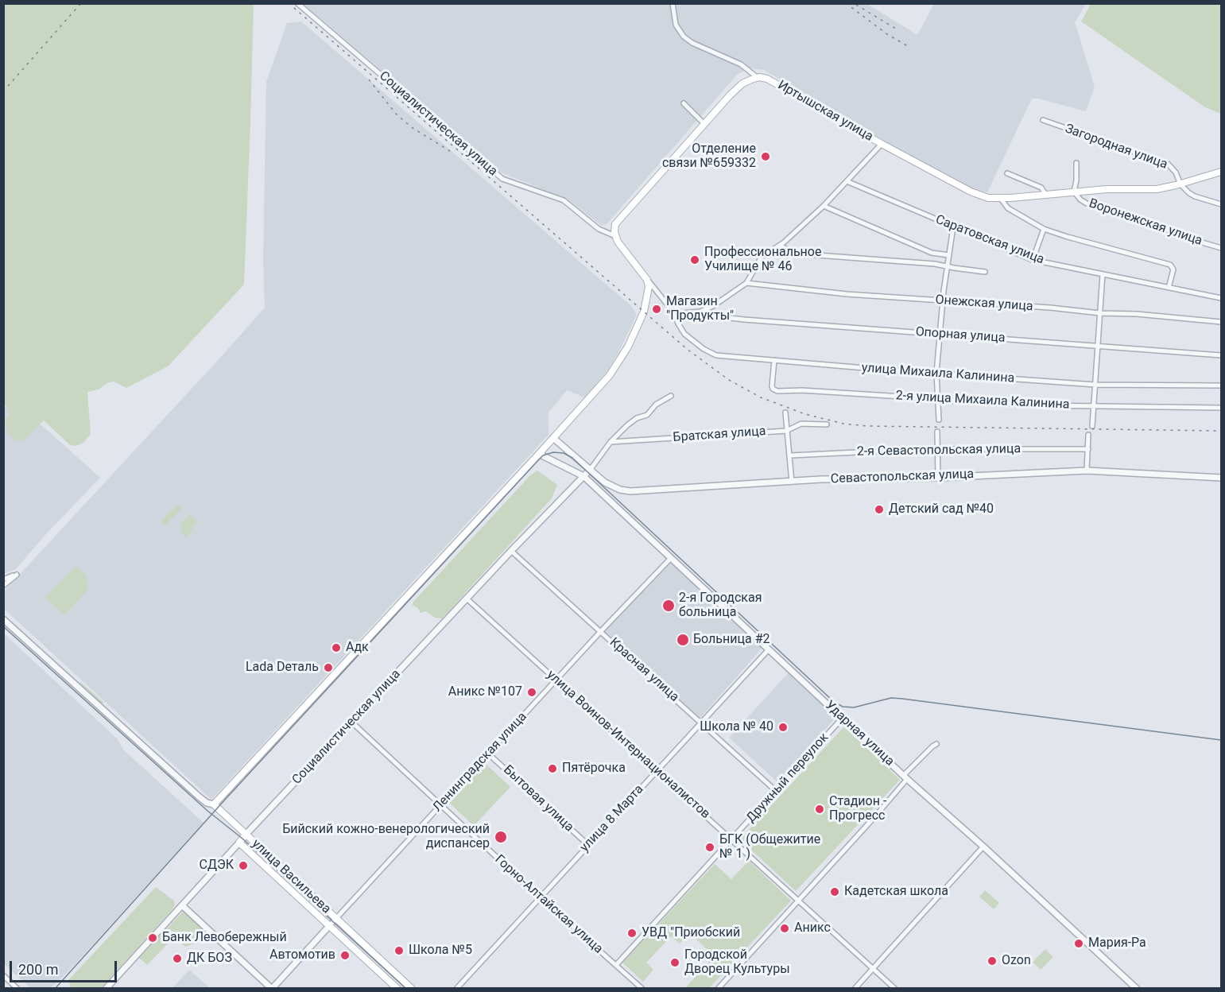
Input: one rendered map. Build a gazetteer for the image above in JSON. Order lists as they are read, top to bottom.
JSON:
{
  "streets": {
    "main road": ["Иртышская улица", "Социалистическая улица", "улица Васильева"],
    "street": [
      "Загородная улица",
      "Воронежская улица",
      "Саратовская улица",
      "Онежская улица",
      "Опорная улица",
      "улица Михаила Калинина",
      "2-я улица Михаила Калинина",
      "Братская улица",
      "2-я Севастопольская улица",
      "Севастопольская улица",
      "Красная улица",
      "Ударная улица",
      "улица Воинов-Интернационалистов",
      "Ленинградская улица",
      "Дружный переулок",
      "Бытовая улица",
      "улица 8 Марта",
      "Горно-Алтайская улица"
    ]
  },
  "crossings": [
    ["Иртышская улица", "Загородная улица"],
    ["Иртышская улица", "Воронежская улица"],
    ["Социалистическая улица", "улица Михаила Калинина"],
    ["Социалистическая улица", "Севастопольская улица"],
    ["Социалистическая улица", "Красная улица"],
    ["Социалистическая улица", "Ударная улица"],
    ["Социалистическая улица", "улица Воинов-Интернационалистов"],
    ["Социалистическая улица", "улица Васильева"],
    ["Социалистическая улица", "Горно-Алтайская улица"],
    ["улица Михаила Калинина", "2-я улица Михаила Калинина"],
    ["Красная улица", "Ленинградская улица"],
    ["Красная улица", "Дружный переулок"],
    ["Красная улица", "улица 8 Марта"],
    ["Ударная улица", "Ленинградская улица"],
    ["Ударная улица", "Дружный переулок"],
    ["Ударная улица", "улица 8 Марта"],
    ["улица Воинов-Интернационалистов", "Ленинградская улица"],
    ["улица Воинов-Интернационалистов", "Дружный переулок"],
    ["улица Воинов-Интернационалистов", "улица 8 Марта"],
    ["Ленинградская улица", "Бытовая улица"],
    ["Ленинградская улица", "улица Васильева"],
    ["Ленинградская улица", "Горно-Алтайская улица"],
    ["Дружный переулок", "Горно-Алтайская улица"],
    ["Бытовая улица", "улица 8 Марта"],
    ["улица 8 Марта", "Горно-Алтайская улица"]
  ],
  "places": [
    "Отделение связи №659332",
    "Профессиональное Училище № 46",
    "Магазин \"Продукты\"",
    "Детский сад №40",
    "2-я Городская больница",
    "Больница #2",
    "Адк",
    "Lada Dеталь",
    "Аникс №107",
    "Школа № 40",
    "Пятёрочка",
    "Стадион - Прогресс",
    "Бийский кожно-венерологический диспансер",
    "БГК (Общежитие № 1 )",
    "СДЭК",
    "Кадетская школа",
    "Аникс",
    "УВД \"Приобский",
    "Банк Левобережный",
    "Мария-Ра",
    "Школа №5",
    "Автомотив",
    "ДК БОЗ",
    "Ozon",
    "Городской Дворец Культуры"
  ],
  "scale_bar": "200 m"
}
